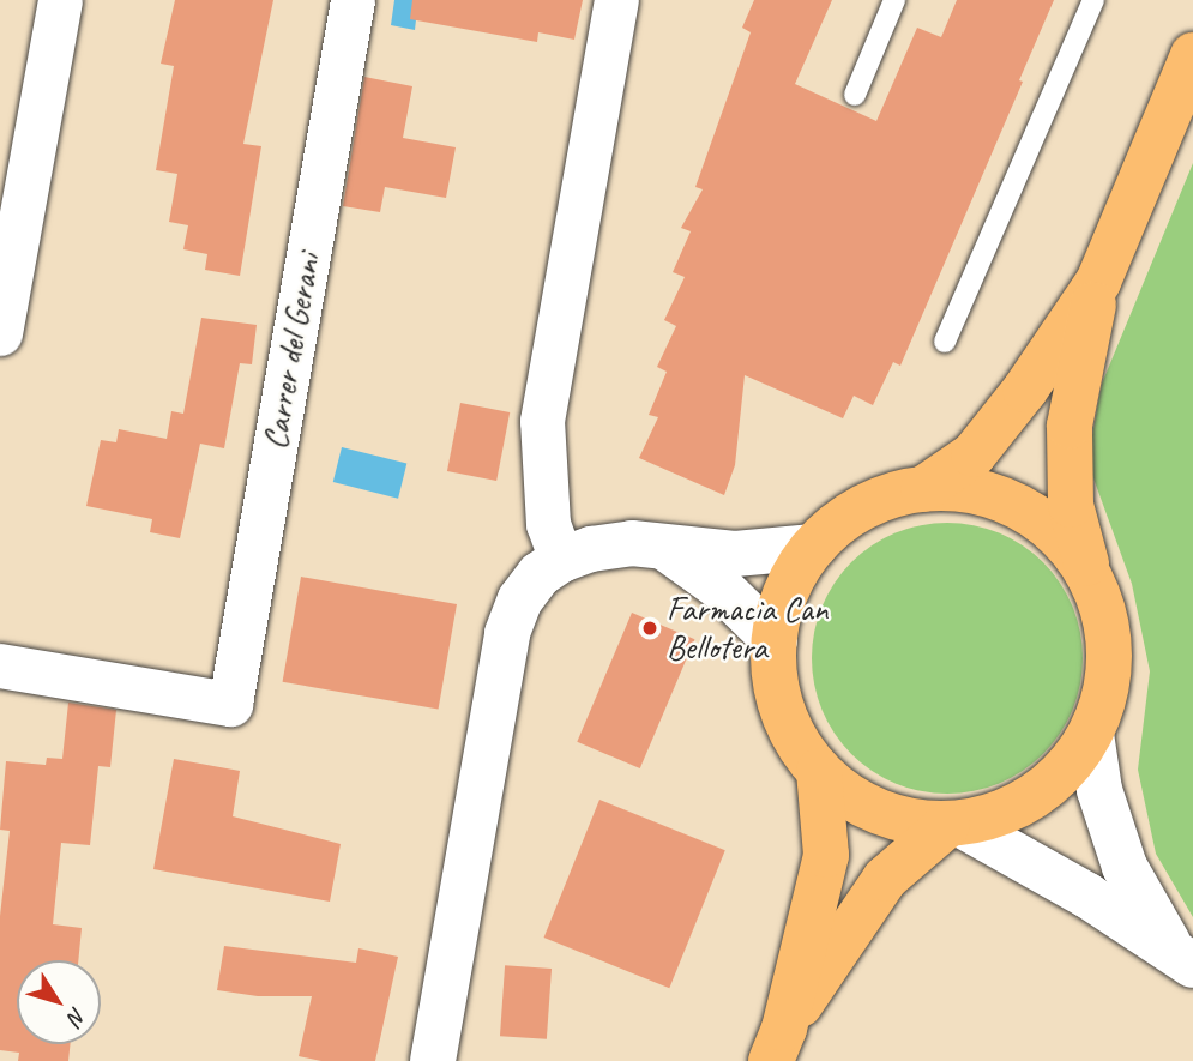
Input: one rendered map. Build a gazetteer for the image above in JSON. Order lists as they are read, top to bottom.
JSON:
{
  "streets": {
    "street": ["Carrer del Gerani"]
  },
  "places": ["Farmacia Can Bellotera"],
  "north": "bottom right"
}
